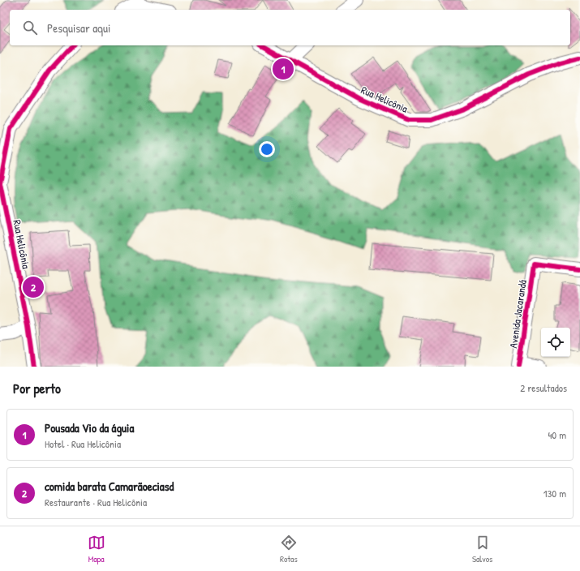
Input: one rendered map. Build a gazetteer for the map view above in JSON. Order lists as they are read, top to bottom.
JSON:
{
  "streets": {
    "street": ["Rua Helicônia", "Avenida Jacarandá"]
  },
  "page": {
    "search": "Pesquisar aqui",
    "pins": ["1", "2"],
    "heading": ["Por perto", "2 resultados"],
    "list": [
      {
        "mark": "1",
        "name": "Pousada Vio da águia",
        "note": "Hotel · Rua Helicônia",
        "value": "40 m"
      },
      {
        "mark": "2",
        "name": "comida barata Camarãoeciasd",
        "note": "Restaurante · Rua Helicônia",
        "value": "130 m"
      }
    ],
    "nav": ["Mapa", "Rotas", "Salvos"]
  }
}
